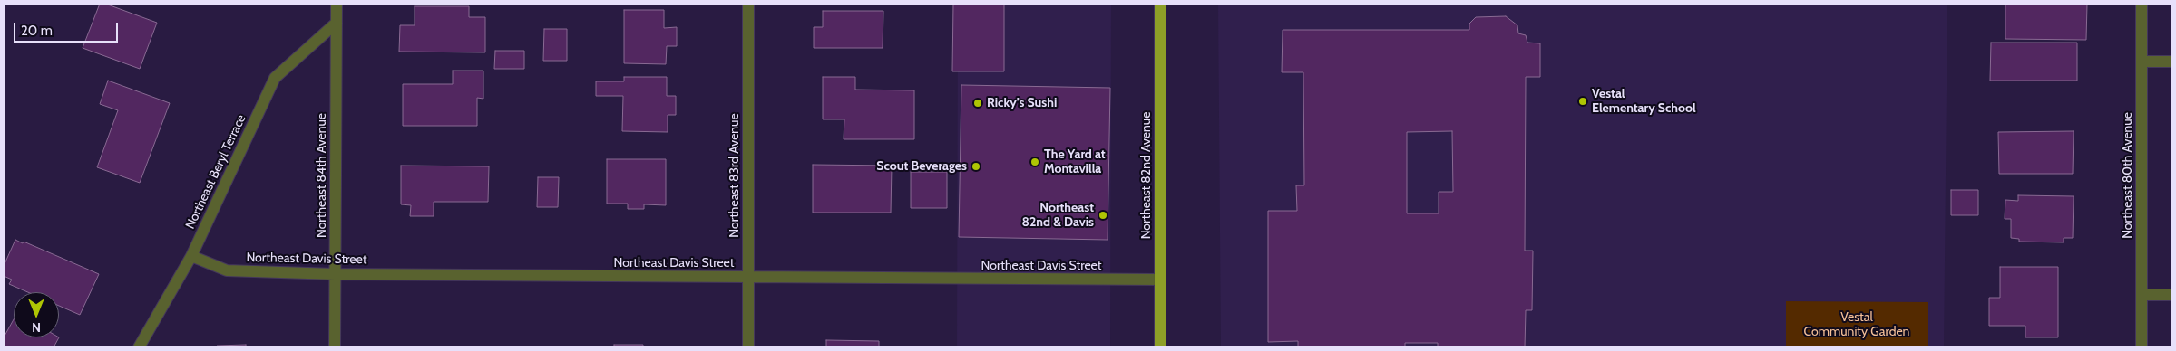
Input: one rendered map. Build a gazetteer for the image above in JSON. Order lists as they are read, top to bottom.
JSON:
{
  "streets": {
    "main road": ["Northeast 82nd Avenue"],
    "street": [
      "Northeast Beryl Terrace",
      "Northeast 84th Avenue",
      "Northeast 83rd Avenue",
      "Northeast 80th Avenue",
      "Northeast Davis Street"
    ]
  },
  "crossings": [
    ["Northeast Beryl Terrace", "Northeast 84th Avenue"],
    ["Northeast Beryl Terrace", "Northeast Davis Street"],
    ["Northeast 84th Avenue", "Northeast Davis Street"],
    ["Northeast 83rd Avenue", "Northeast Davis Street"],
    ["Northeast 82nd Avenue", "Northeast Davis Street"]
  ],
  "parks": ["Vestal Community Garden"],
  "places": [
    "Vestal Elementary School",
    "Ricky’s Sushi",
    "The Yard at Montavilla",
    "Scout Beverages",
    "Northeast 82nd & Davis"
  ],
  "scale_bar": "20 m",
  "north": "bottom"
}
